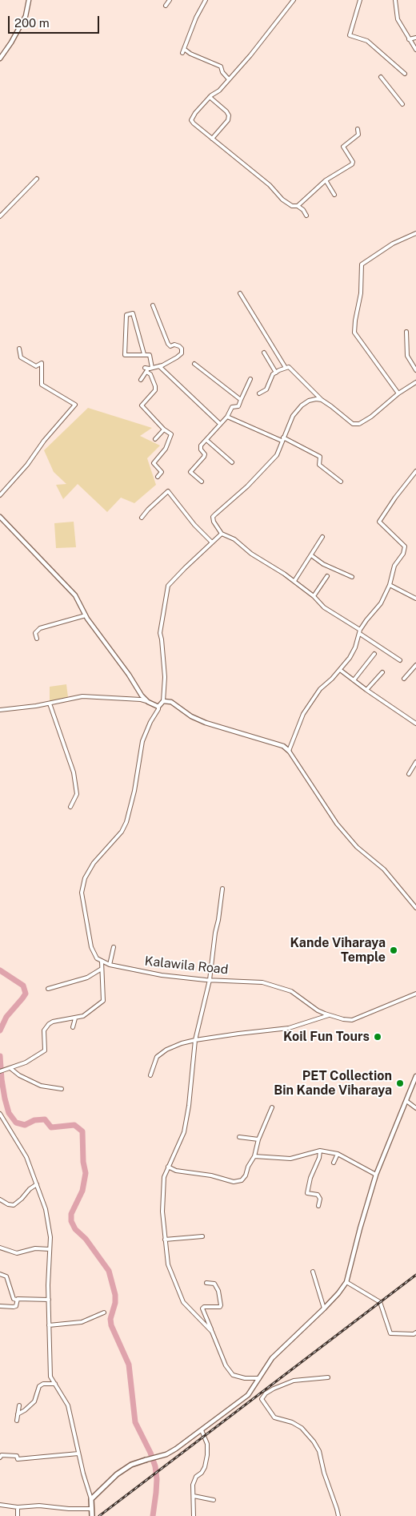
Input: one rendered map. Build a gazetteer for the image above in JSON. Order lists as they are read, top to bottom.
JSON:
{
  "streets": {
    "street": ["Kalawila Road"]
  },
  "places": ["Kande Viharaya Temple", "Koil Fun Tours", "PET Collection Bin Kande Viharaya"],
  "scale_bar": "200 m"
}
